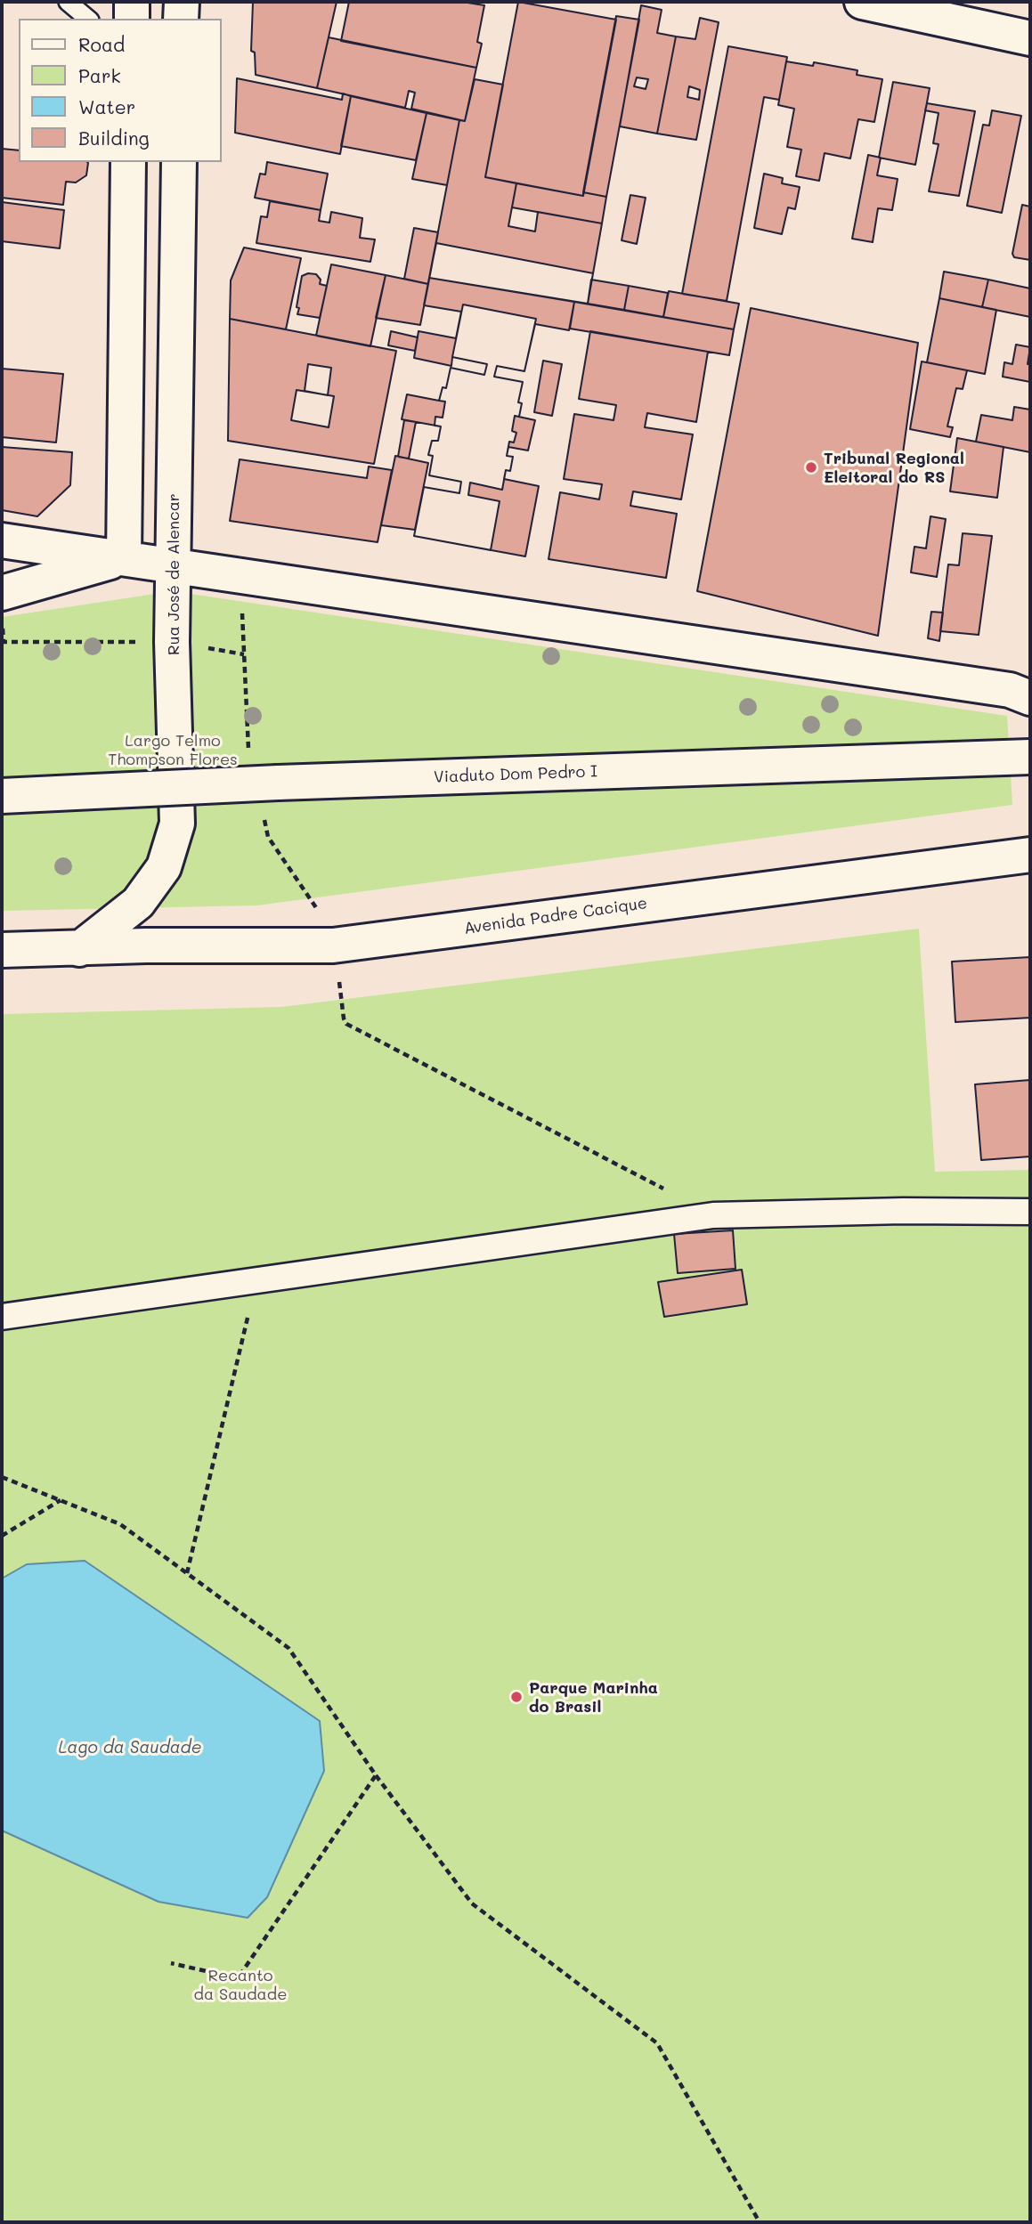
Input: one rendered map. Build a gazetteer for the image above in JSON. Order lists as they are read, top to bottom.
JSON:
{
  "streets": {
    "main road": ["Rua José de Alencar", "Viaduto Dom Pedro I", "Avenida Padre Cacique"]
  },
  "crossings": [
    ["Rua José de Alencar", "Avenida Padre Cacique"]
  ],
  "water": ["Lago da Saudade"],
  "parks": ["Largo Telmo Thompson Flores", "Recanto da Saudade"],
  "places": ["Tribunal Regional Eleitoral do RS", "Parque Marinha do Brasil"],
  "legend": [
    "Road",
    "Park",
    "Water",
    "Building"
  ]
}
